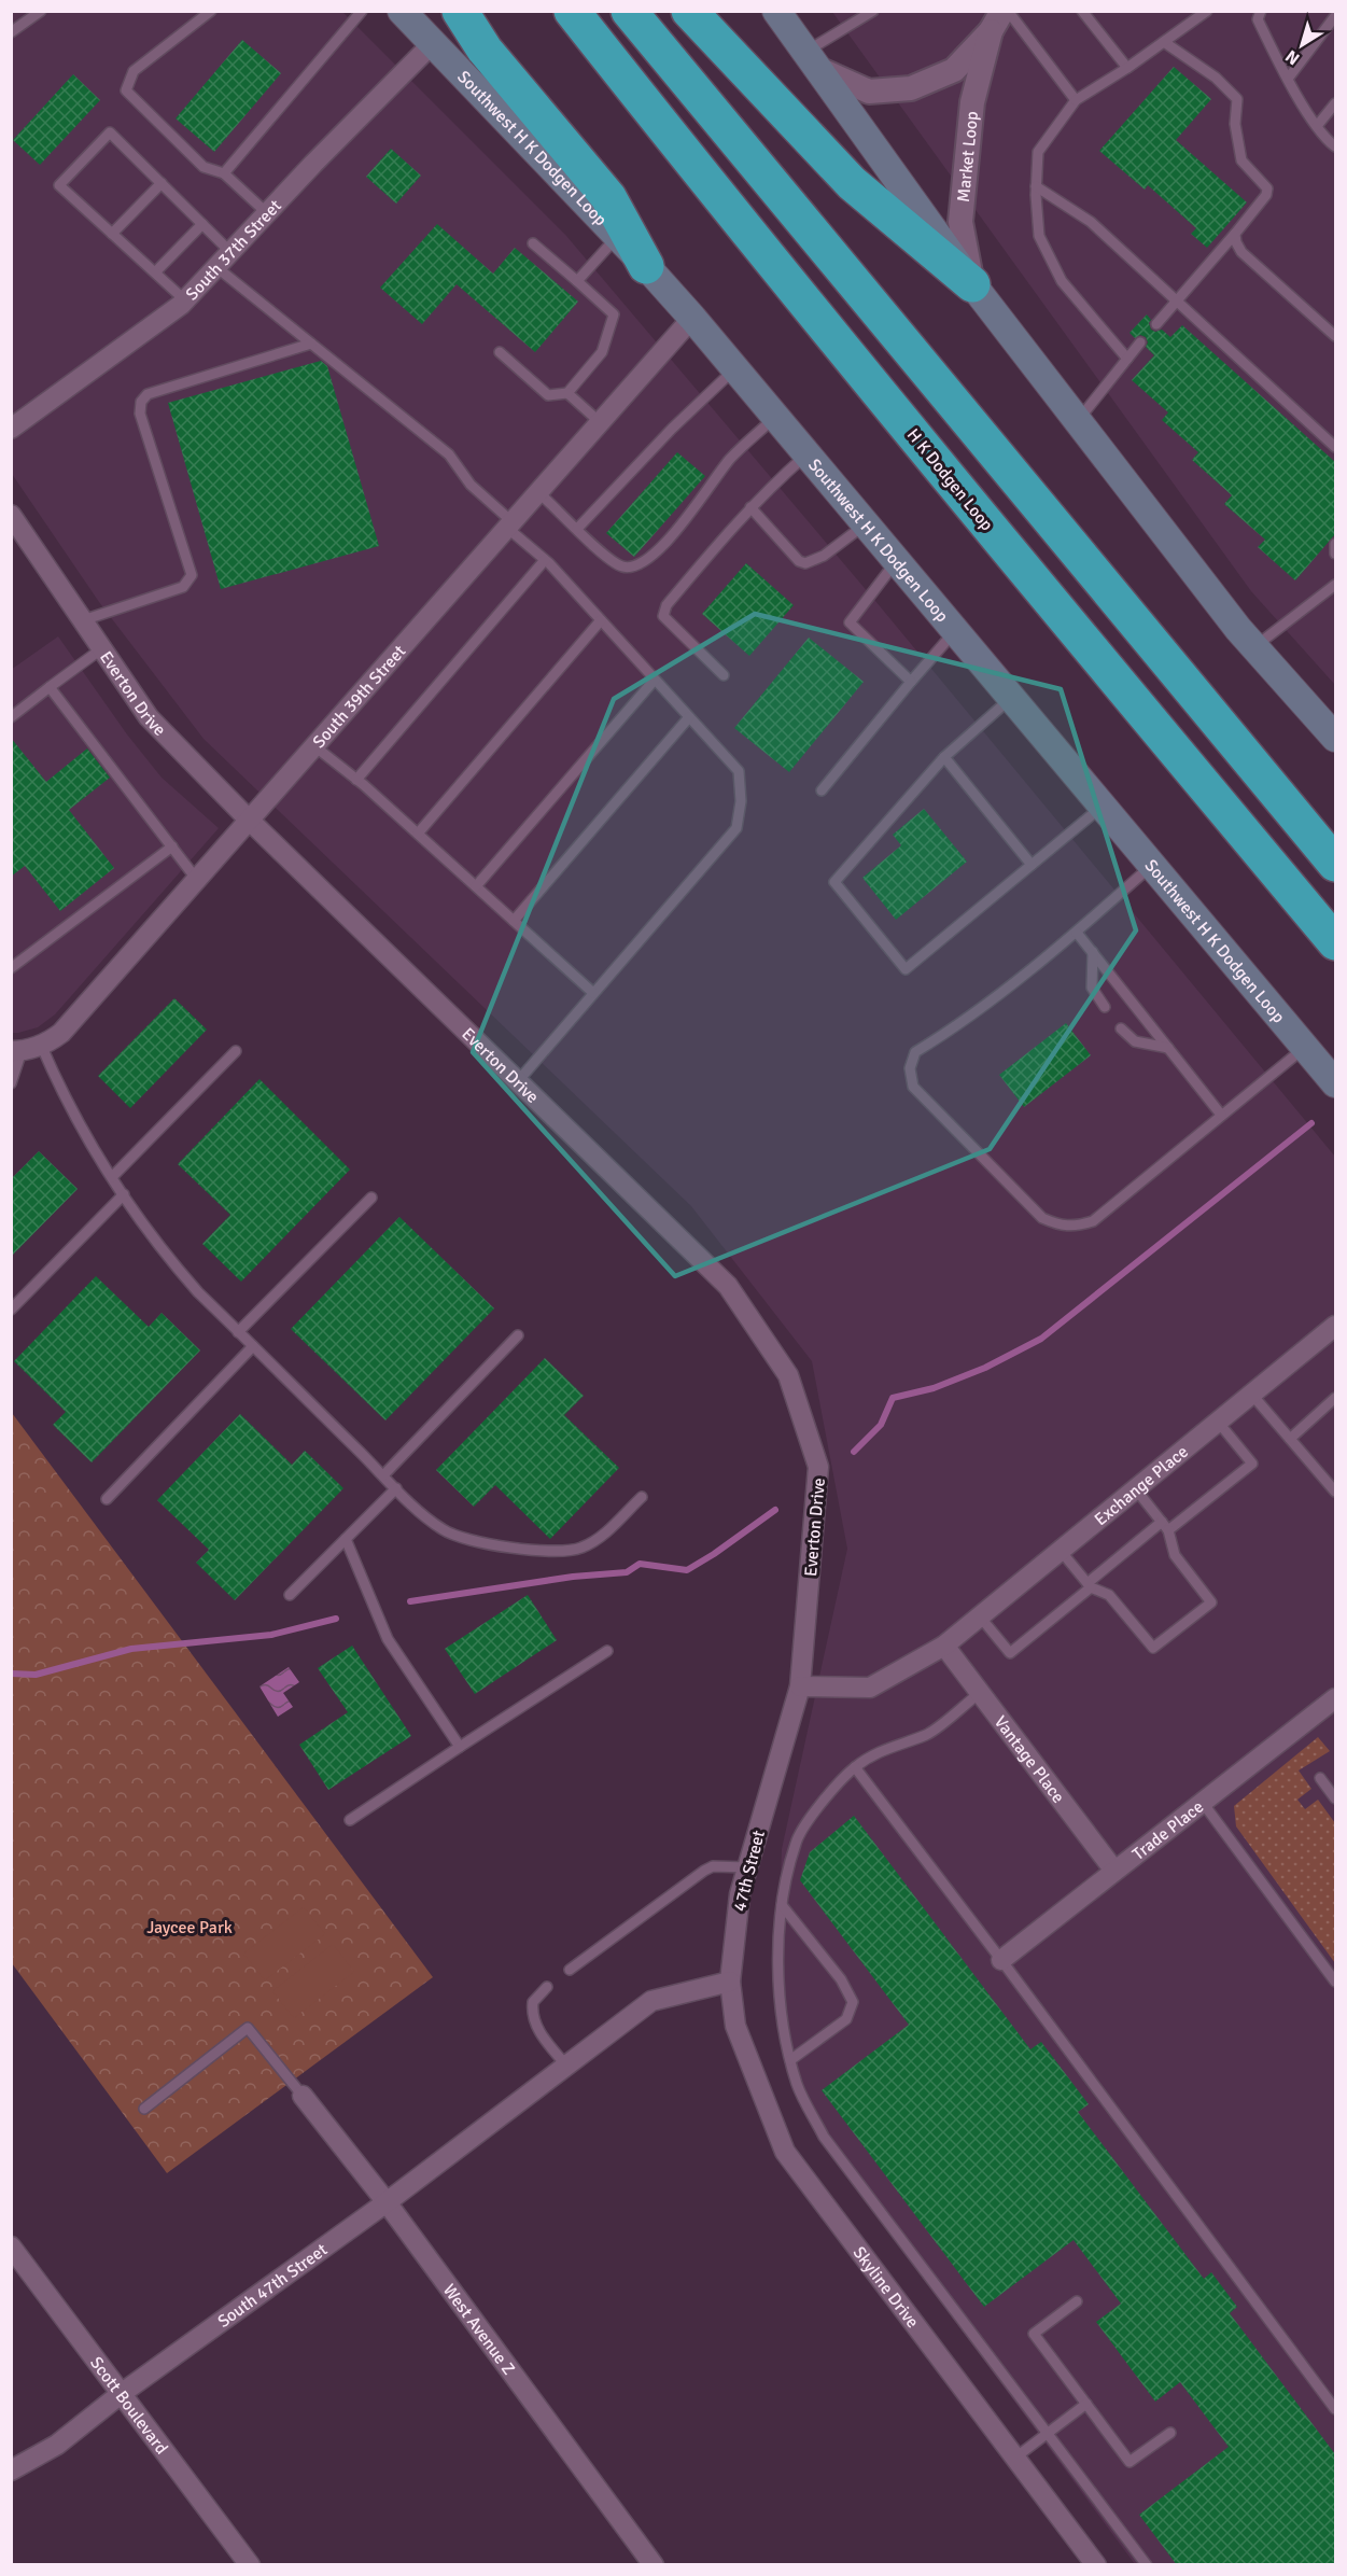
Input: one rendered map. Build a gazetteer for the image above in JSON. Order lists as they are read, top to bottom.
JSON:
{
  "streets": {
    "highway": ["H K Dodgen Loop"],
    "main road": ["Southwest H K Dodgen Loop"],
    "street": [
      "Market Loop",
      "South 37th Street",
      "Everton Drive",
      "South 39th Street",
      "Exchange Place",
      "Vantage Place",
      "Trade Place",
      "47th Street",
      "South 47th Street",
      "Skyline Drive",
      "West Avenue Z",
      "Scott Boulevard"
    ]
  },
  "crossings": [
    ["Southwest H K Dodgen Loop", "South 37th Street"],
    ["Southwest H K Dodgen Loop", "South 39th Street"],
    ["Everton Drive", "South 39th Street"],
    ["Everton Drive", "47th Street"],
    ["Exchange Place", "Vantage Place"],
    ["Vantage Place", "Trade Place"],
    ["47th Street", "Skyline Drive"],
    ["South 47th Street", "West Avenue Z"],
    ["South 47th Street", "Scott Boulevard"]
  ],
  "parks": ["Jaycee Park"],
  "north": "bottom left"
}
